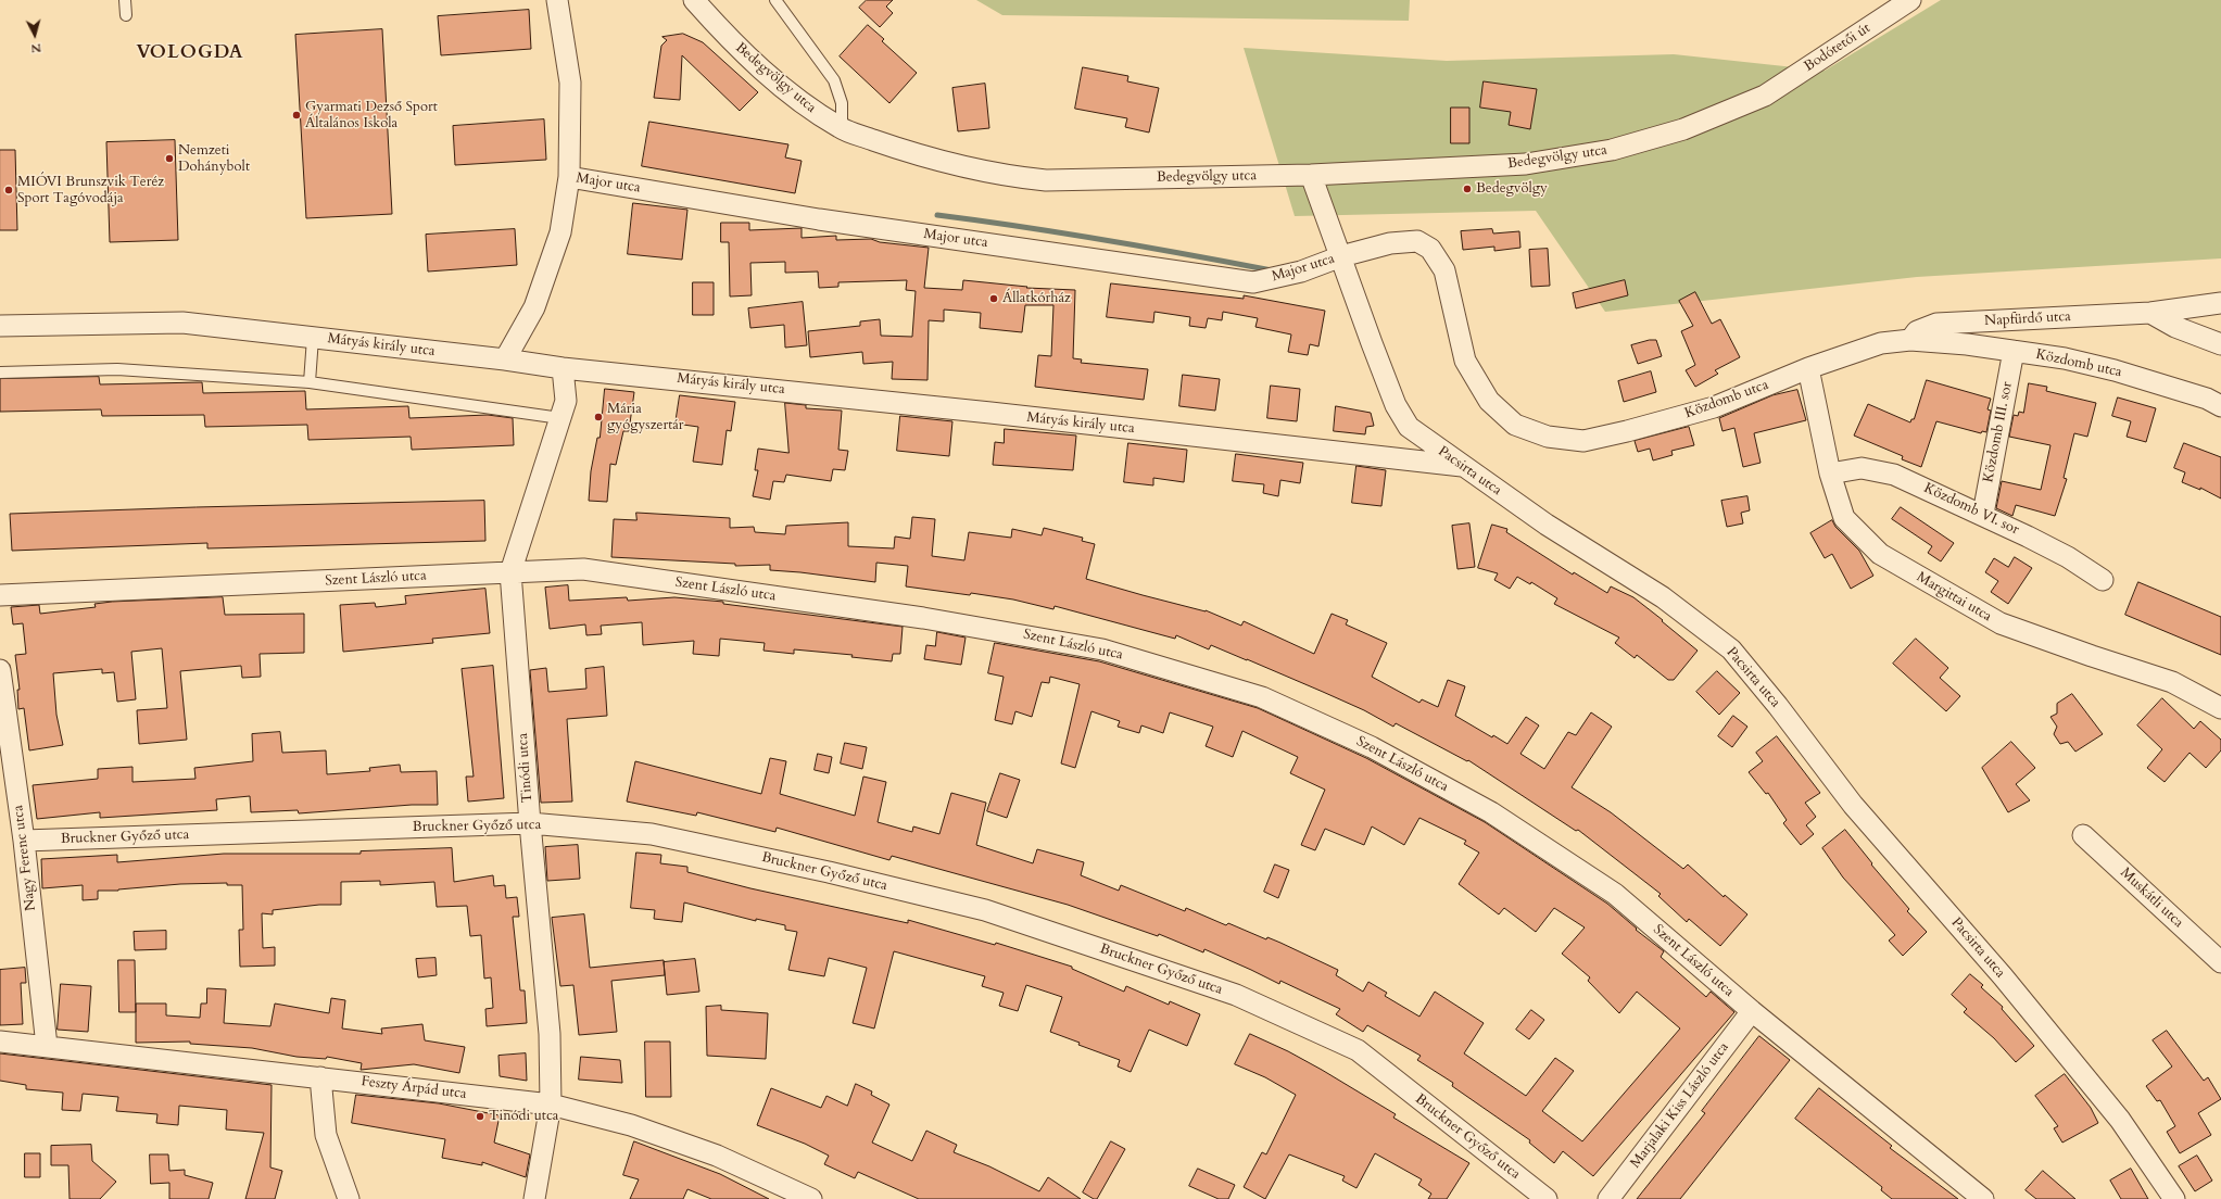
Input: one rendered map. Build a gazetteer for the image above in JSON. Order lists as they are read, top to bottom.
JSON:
{
  "streets": {
    "street": [
      "Bodótetői út",
      "Bedegvölgy utca",
      "Major utca",
      "Napfürdő utca",
      "Mátyás király utca",
      "Közdomb utca",
      "Közdomb III. sor",
      "Pacsirta utca",
      "Közdomb VI. sor",
      "Szent László utca",
      "Margittai utca",
      "Tinódi utca",
      "Bruckner Győző utca",
      "Nagy Ferenc utca",
      "Muskátli utca",
      "Feszty Árpád utca",
      "Marjalaki Kiss László utca"
    ]
  },
  "crossings": [
    ["Bodótetői út", "Bedegvölgy utca"],
    ["Bedegvölgy utca", "Pacsirta utca"],
    ["Major utca", "Közdomb utca"],
    ["Major utca", "Pacsirta utca"],
    ["Napfürdő utca", "Közdomb utca"],
    ["Mátyás király utca", "Pacsirta utca"],
    ["Mátyás király utca", "Tinódi utca"],
    ["Közdomb utca", "Közdomb III. sor"],
    ["Közdomb utca", "Pacsirta utca"],
    ["Közdomb utca", "Margittai utca"],
    ["Közdomb III. sor", "Közdomb VI. sor"],
    ["Közdomb VI. sor", "Margittai utca"],
    ["Szent László utca", "Tinódi utca"],
    ["Szent László utca", "Marjalaki Kiss László utca"],
    ["Tinódi utca", "Bruckner Győző utca"],
    ["Tinódi utca", "Feszty Árpád utca"],
    ["Bruckner Győző utca", "Nagy Ferenc utca"],
    ["Nagy Ferenc utca", "Feszty Árpád utca"]
  ],
  "districts": ["VOLOGDA"],
  "places": [
    "Gyarmati Dezső Sport Általános Iskola",
    "Nemzeti Dohánybolt",
    "Bedegvölgy",
    "MIÓVI Brunszvik Teréz Sport Tagóvodája",
    "Állatkórház",
    "Mária gyógyszertár",
    "Tinódi utca"
  ],
  "north": "bottom"
}
